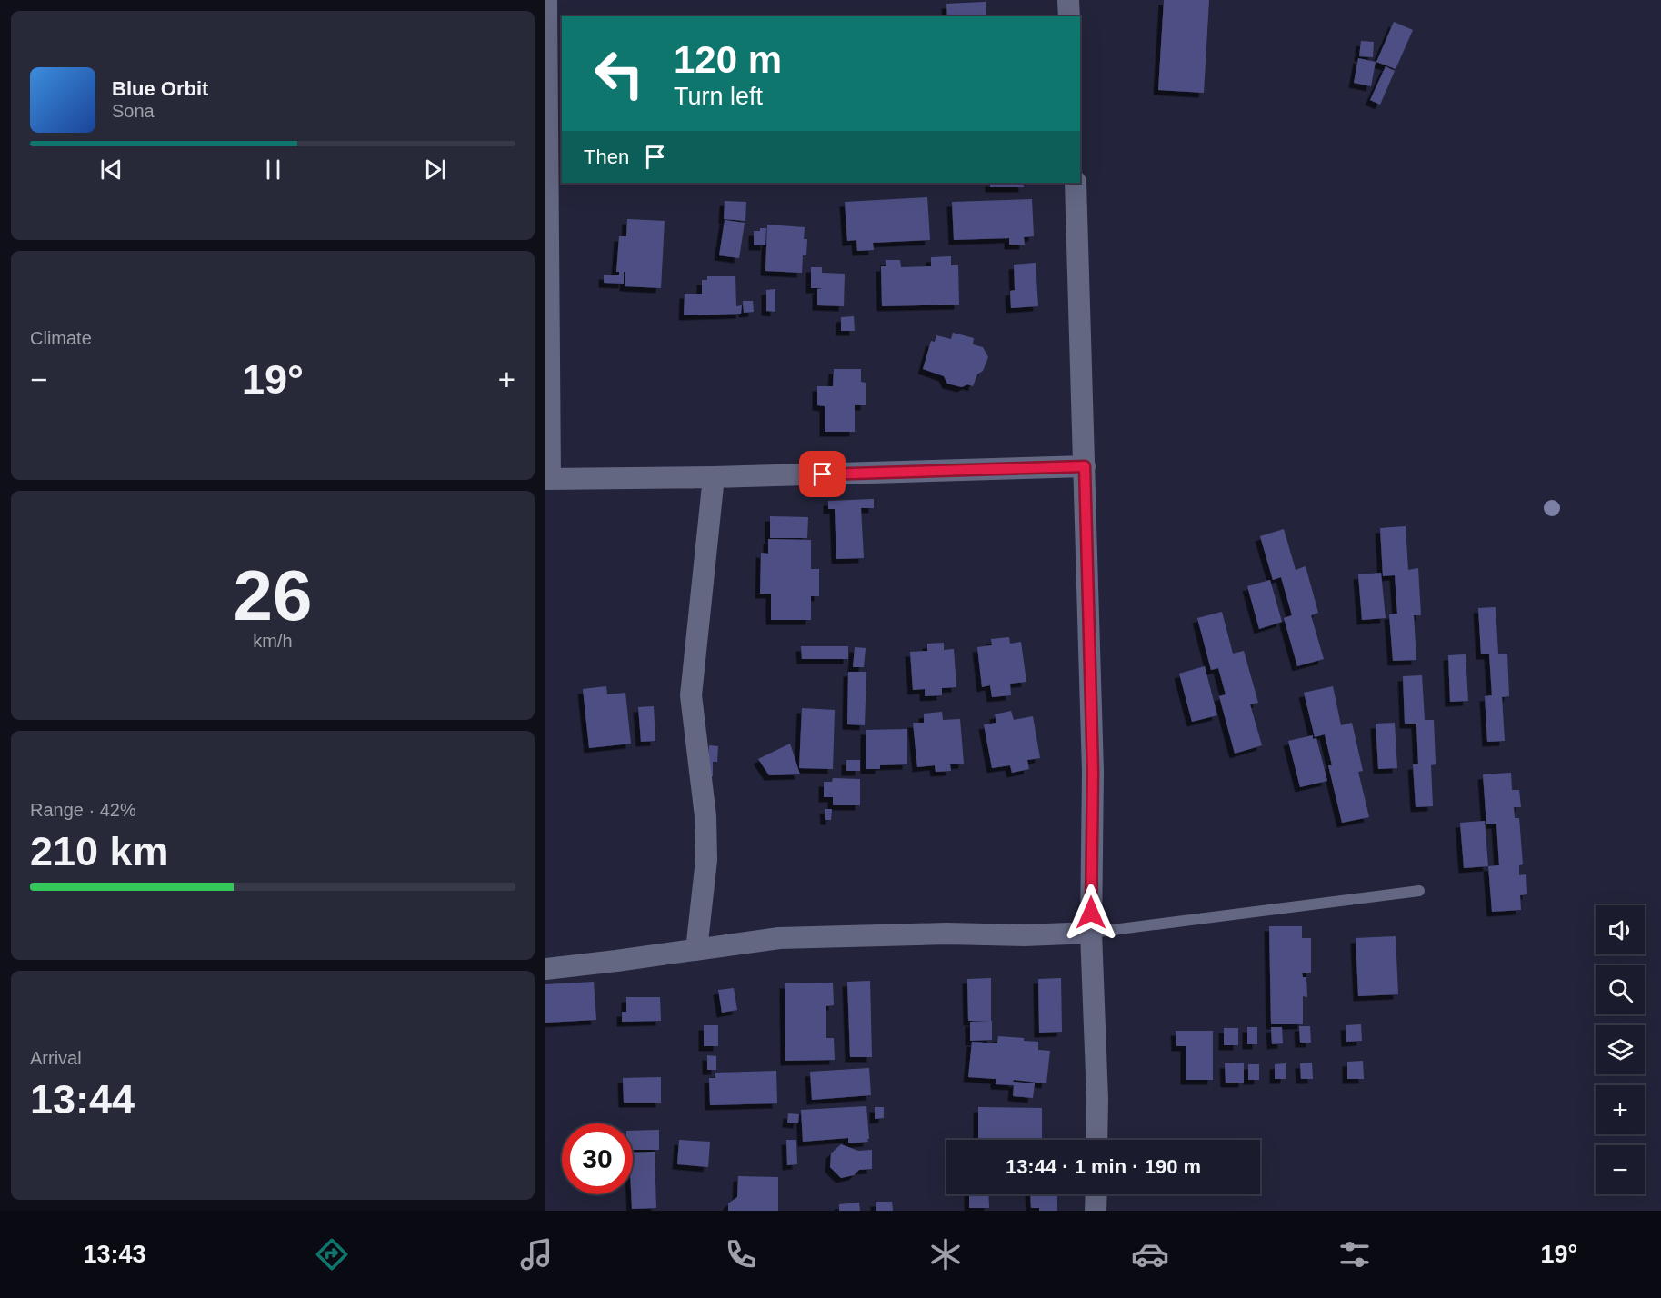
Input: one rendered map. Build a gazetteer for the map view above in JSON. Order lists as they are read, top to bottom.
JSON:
{
  "page": {
    "turn": ["120 m", "Turn left"],
    "song": ["Blue Orbit", "Sona"],
    "then": "Then",
    "tile": [
      "Climate",
      ["26", "km/h"],
      ["Range · 42%", "210 km"],
      ["Arrival", "13:44"]
    ],
    "heat": ["−", "19°", "+"],
    "map_buttons": ["+", "−"],
    "limit": "30",
    "trip": "13:44 · 1 min · 190 m",
    "tabs": ["13:43", "19°"]
  }
}
